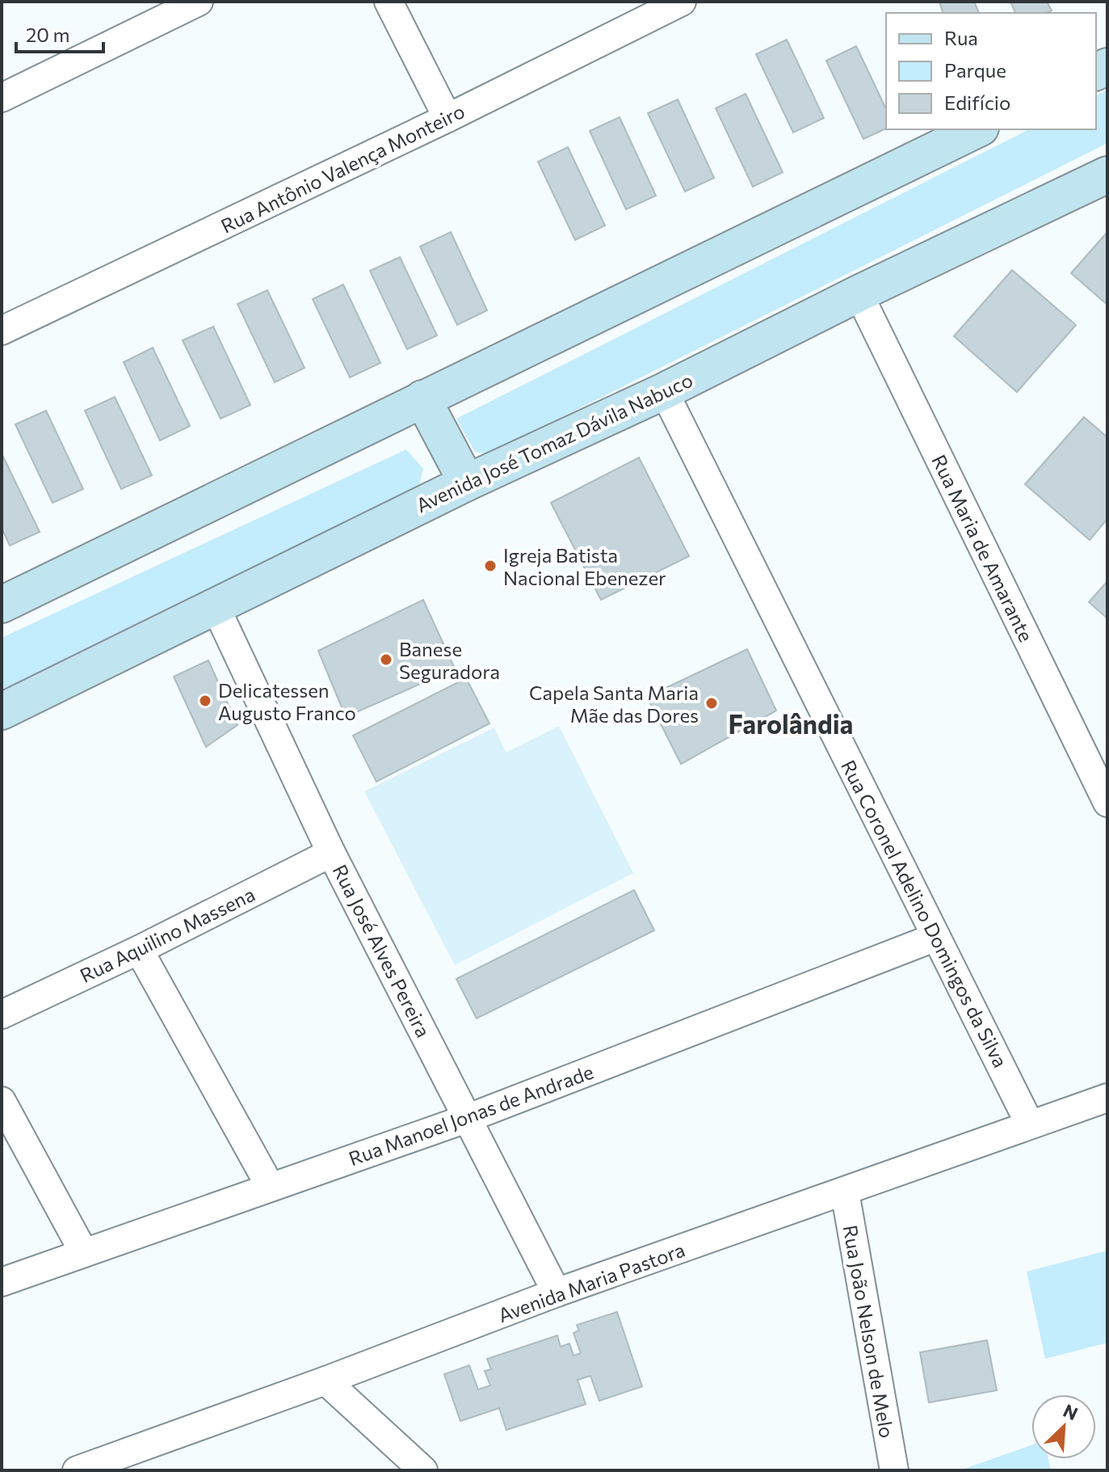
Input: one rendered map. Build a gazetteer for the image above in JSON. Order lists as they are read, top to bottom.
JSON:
{
  "streets": {
    "main road": ["Avenida José Tomaz Dávila Nabuco"],
    "street": [
      "Rua Antônio Valença Monteiro",
      "Rua Maria de Amarante",
      "Rua Coronel Adelino Domingos da Silva",
      "Rua Aquilino Massena",
      "Rua José Alves Pereira",
      "Rua Manoel Jonas de Andrade",
      "Avenida Maria Pastora",
      "Rua João Nelson de Melo"
    ]
  },
  "crossings": [
    ["Avenida José Tomaz Dávila Nabuco", "Rua Maria de Amarante"],
    ["Avenida José Tomaz Dávila Nabuco", "Rua Coronel Adelino Domingos da Silva"],
    ["Avenida José Tomaz Dávila Nabuco", "Rua José Alves Pereira"],
    ["Rua Coronel Adelino Domingos da Silva", "Rua Manoel Jonas de Andrade"],
    ["Rua Coronel Adelino Domingos da Silva", "Avenida Maria Pastora"],
    ["Rua Aquilino Massena", "Rua José Alves Pereira"],
    ["Rua José Alves Pereira", "Rua Manoel Jonas de Andrade"],
    ["Rua José Alves Pereira", "Avenida Maria Pastora"],
    ["Avenida Maria Pastora", "Rua João Nelson de Melo"]
  ],
  "districts": ["Farolândia"],
  "places": [
    "Igreja Batista Nacional Ebenezer",
    "Banese Seguradora",
    "Delicatessen Augusto Franco",
    "Capela Santa Maria Mãe das Dores"
  ],
  "legend": ["Rua", "Parque", "Edifício"],
  "scale_bar": "20 m",
  "north": "top right"
}
